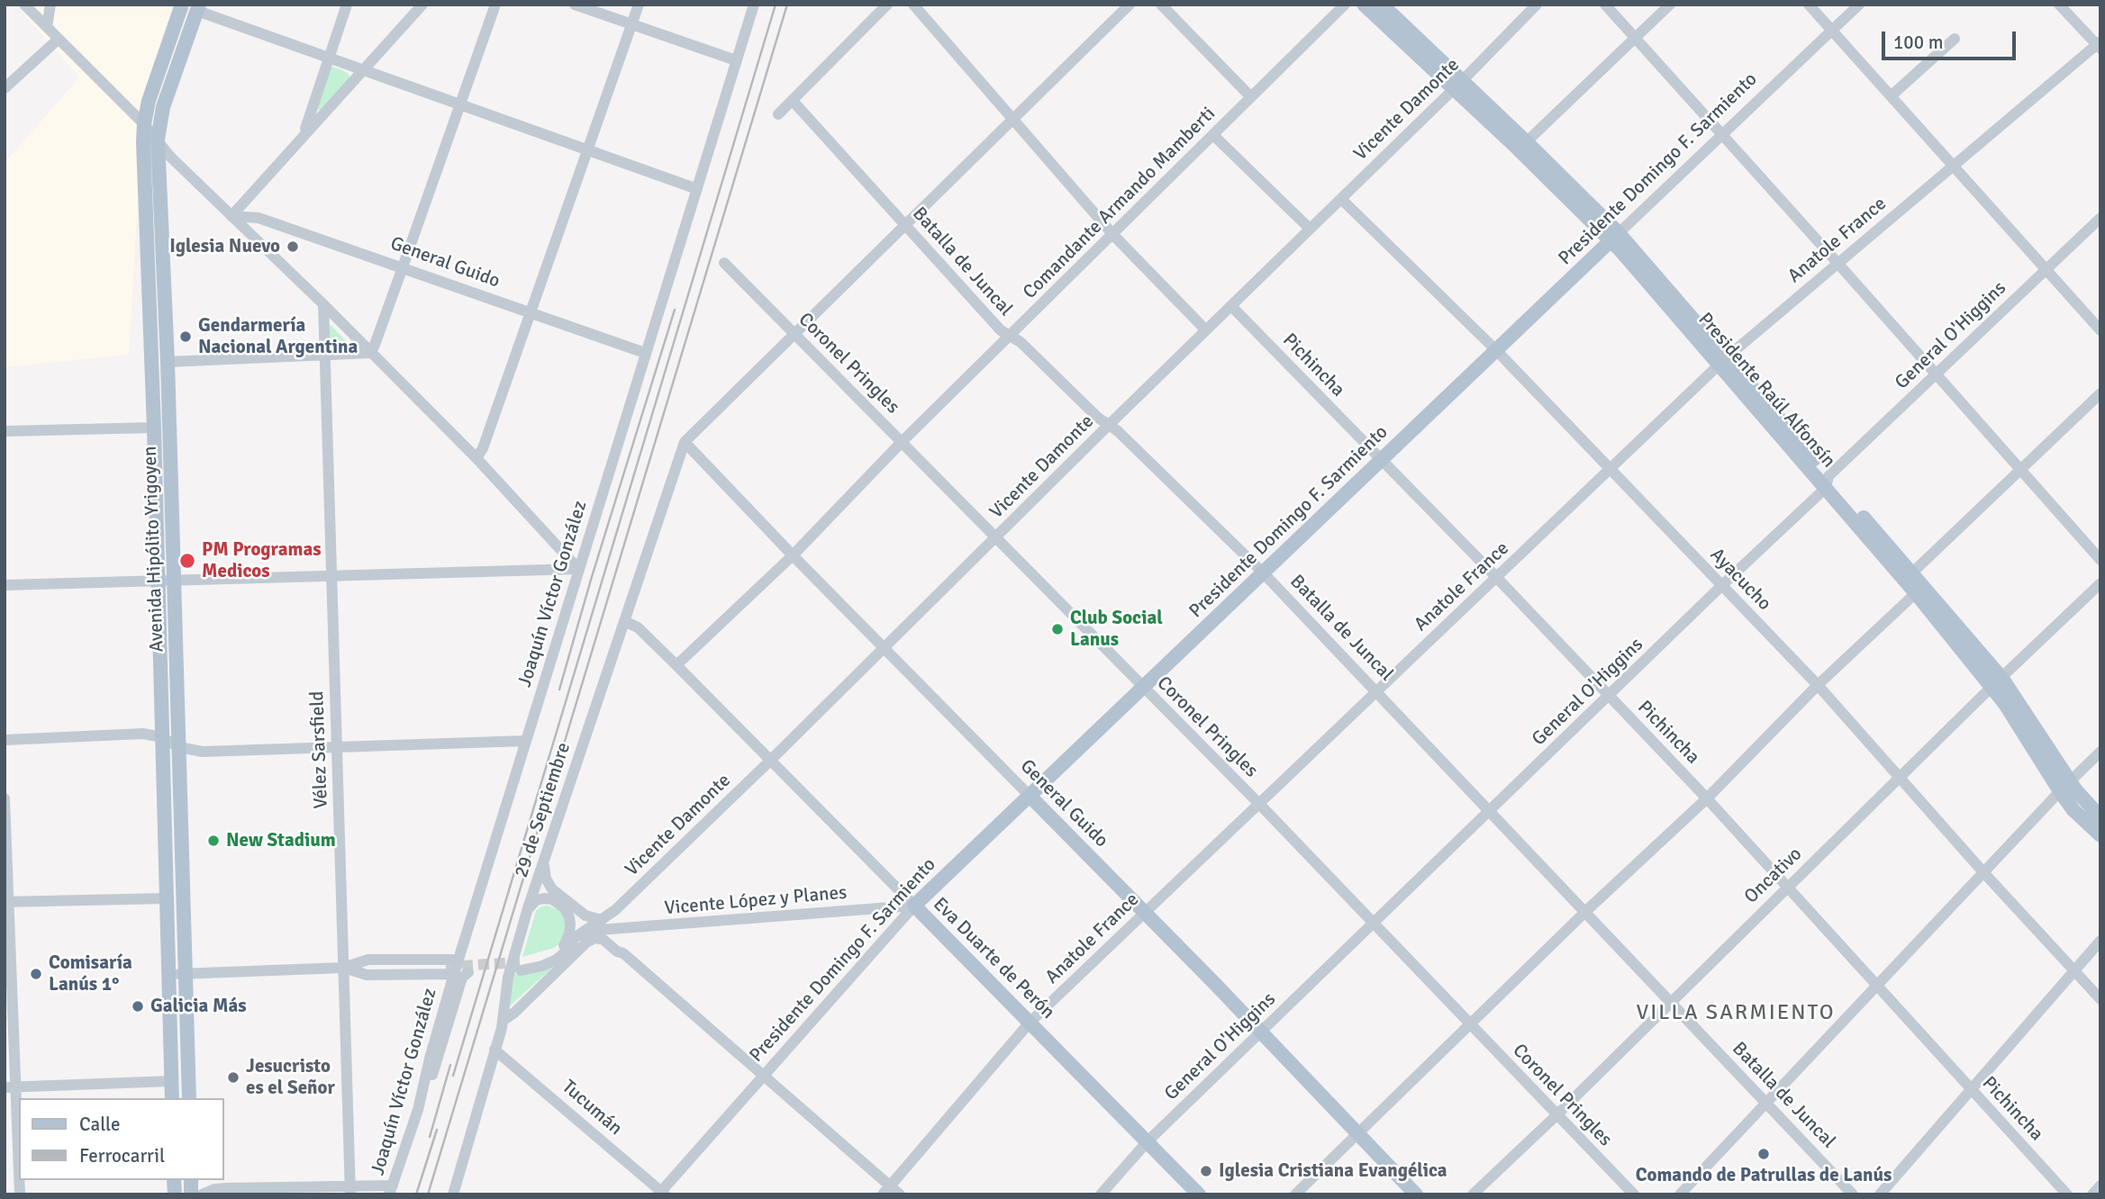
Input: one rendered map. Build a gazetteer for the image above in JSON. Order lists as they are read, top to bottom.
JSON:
{
  "streets": {
    "main road": [
      "Presidente Domingo F. Sarmiento",
      "General Guido",
      "Presidente Raúl Alfonsín",
      "Avenida Hipólito Yrigoyen",
      "Eva Duarte de Perón"
    ],
    "street": [
      "Vicente Damonte",
      "Comandante Armando Mamberti",
      "Anatole France",
      "Batalla de Juncal",
      "General O'Higgins",
      "Coronel Pringles",
      "Pichincha",
      "Ayacucho",
      "Joaquín Víctor González",
      "Vélez Sarsfield",
      "29 de Septiembre",
      "Oncativo",
      "Vicente López y Planes",
      "Tucumán"
    ]
  },
  "crossings": [
    ["Vicente Damonte", "Batalla de Juncal"],
    ["Vicente Damonte", "General Guido"],
    ["Vicente Damonte", "Coronel Pringles"],
    ["Vicente Damonte", "Pichincha"],
    ["Vicente Damonte", "Presidente Raúl Alfonsín"],
    ["Vicente Damonte", "Ayacucho"],
    ["Vicente Damonte", "29 de Septiembre"],
    ["Vicente Damonte", "Vicente López y Planes"],
    ["Vicente Damonte", "Eva Duarte de Perón"],
    ["Presidente Domingo F. Sarmiento", "Batalla de Juncal"],
    ["Presidente Domingo F. Sarmiento", "General Guido"],
    ["Presidente Domingo F. Sarmiento", "Coronel Pringles"],
    ["Presidente Domingo F. Sarmiento", "Pichincha"],
    ["Presidente Domingo F. Sarmiento", "Presidente Raúl Alfonsín"],
    ["Presidente Domingo F. Sarmiento", "Ayacucho"],
    ["Presidente Domingo F. Sarmiento", "Vicente López y Planes"],
    ["Presidente Domingo F. Sarmiento", "Eva Duarte de Perón"],
    ["Presidente Domingo F. Sarmiento", "Tucumán"],
    ["Comandante Armando Mamberti", "Batalla de Juncal"],
    ["Comandante Armando Mamberti", "General Guido"],
    ["Comandante Armando Mamberti", "Coronel Pringles"],
    ["Comandante Armando Mamberti", "Eva Duarte de Perón"],
    ["Anatole France", "Batalla de Juncal"],
    ["Anatole France", "General Guido"],
    ["Anatole France", "Coronel Pringles"],
    ["Anatole France", "Pichincha"],
    ["Anatole France", "Presidente Raúl Alfonsín"],
    ["Anatole France", "Ayacucho"],
    ["Anatole France", "Eva Duarte de Perón"],
    ["Batalla de Juncal", "General O'Higgins"],
    ["Batalla de Juncal", "Oncativo"],
    ["General Guido", "General O'Higgins"],
    ["General Guido", "Joaquín Víctor González"],
    ["General Guido", "29 de Septiembre"],
    ["General O'Higgins", "Coronel Pringles"],
    ["General O'Higgins", "Pichincha"],
    ["General O'Higgins", "Presidente Raúl Alfonsín"],
    ["General O'Higgins", "Ayacucho"],
    ["General O'Higgins", "Eva Duarte de Perón"],
    ["Coronel Pringles", "Oncativo"],
    ["Pichincha", "Oncativo"],
    ["Presidente Raúl Alfonsín", "Oncativo"],
    ["Ayacucho", "Oncativo"],
    ["29 de Septiembre", "Eva Duarte de Perón"],
    ["29 de Septiembre", "Tucumán"],
    ["Vicente López y Planes", "Eva Duarte de Perón"]
  ],
  "districts": ["VILLA SARMIENTO"],
  "places": [
    "Iglesia Nuevo",
    "Gendarmería Nacional Argentina",
    "PM Programas Medicos",
    "Club Social Lanus",
    "New Stadium",
    "Comisaría Lanús 1°",
    "Galicia Más",
    "Jesucristo es el Señor",
    "Comando de Patrullas de Lanús",
    "Iglesia Cristiana Evangélica"
  ],
  "legend": ["Calle", "Ferrocarril"],
  "scale_bar": "100 m"
}
